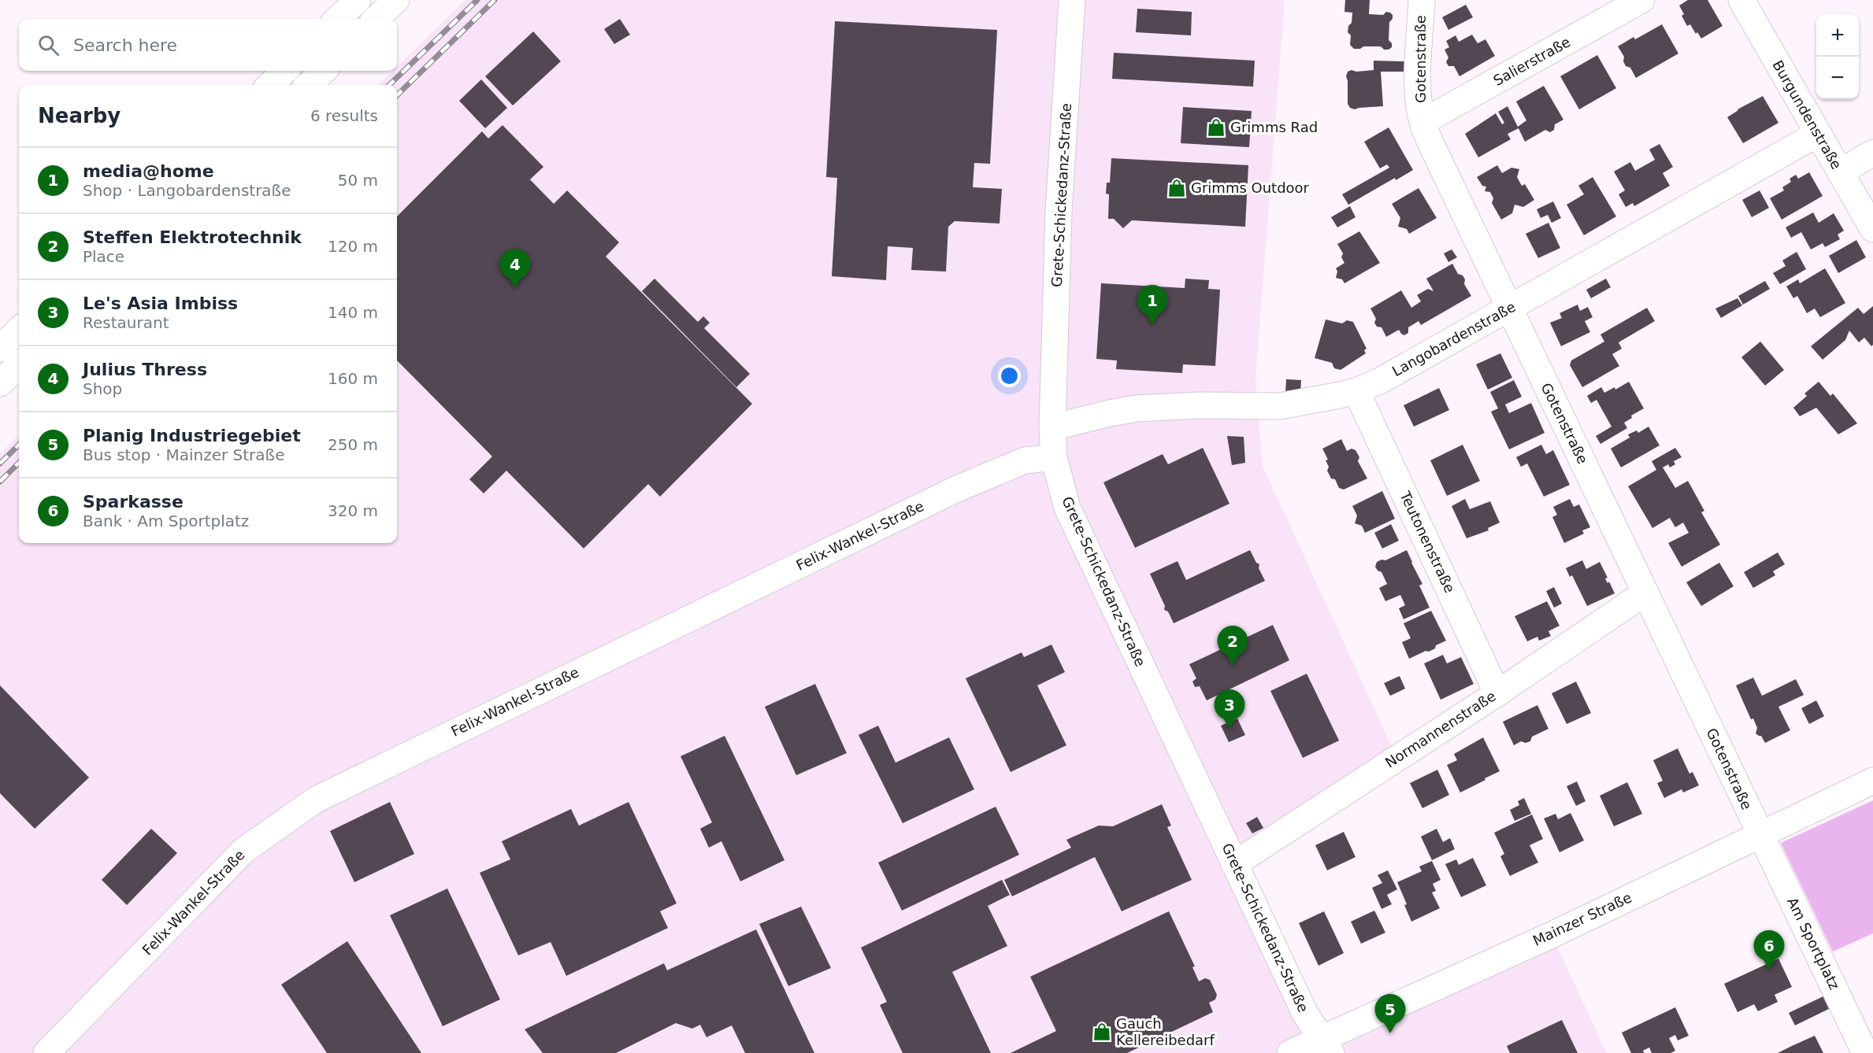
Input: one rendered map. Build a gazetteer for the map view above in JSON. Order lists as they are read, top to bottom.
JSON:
{
  "streets": {
    "main road": [
      "Gotenstraße",
      "Salierstraße",
      "Burgundenstraße",
      "Grete-Schickedanz-Straße",
      "Langobardenstraße",
      "Felix-Wankel-Straße",
      "Teutonenstraße",
      "Normannenstraße",
      "Mainzer Straße",
      "Am Sportplatz"
    ]
  },
  "crossings": [
    ["Gotenstraße", "Salierstraße"],
    ["Gotenstraße", "Langobardenstraße"],
    ["Gotenstraße", "Normannenstraße"],
    ["Gotenstraße", "Mainzer Straße"],
    ["Gotenstraße", "Am Sportplatz"],
    ["Burgundenstraße", "Langobardenstraße"],
    ["Grete-Schickedanz-Straße", "Langobardenstraße"],
    ["Grete-Schickedanz-Straße", "Felix-Wankel-Straße"],
    ["Grete-Schickedanz-Straße", "Normannenstraße"],
    ["Grete-Schickedanz-Straße", "Mainzer Straße"],
    ["Langobardenstraße", "Teutonenstraße"],
    ["Teutonenstraße", "Normannenstraße"],
    ["Mainzer Straße", "Am Sportplatz"]
  ],
  "places": {
    "shop": ["Grimms Rad", "Grimms Outdoor", "Gauch Kellereibedarf"]
  },
  "page": {
    "map_buttons": ["+", "−"],
    "search": "Search here",
    "heading": ["Nearby", "6 results"],
    "list": [
      {
        "mark": "1",
        "name": "media@home",
        "note": "Shop · Langobardenstraße",
        "value": "50 m"
      },
      {
        "mark": "2",
        "name": "Steffen Elektrotechnik",
        "note": "Place",
        "value": "120 m"
      },
      {
        "mark": "3",
        "name": "Le's Asia Imbiss",
        "note": "Restaurant",
        "value": "140 m"
      },
      {
        "mark": "4",
        "name": "Julius Thress",
        "note": "Shop",
        "value": "160 m"
      },
      {
        "mark": "5",
        "name": "Planig Industriegebiet",
        "note": "Bus stop · Mainzer Straße",
        "value": "250 m"
      },
      {
        "mark": "6",
        "name": "Sparkasse",
        "note": "Bank · Am Sportplatz",
        "value": "320 m"
      }
    ],
    "pins": [
      "4",
      "1",
      "2",
      "3",
      "6",
      "5"
    ]
  }
}
